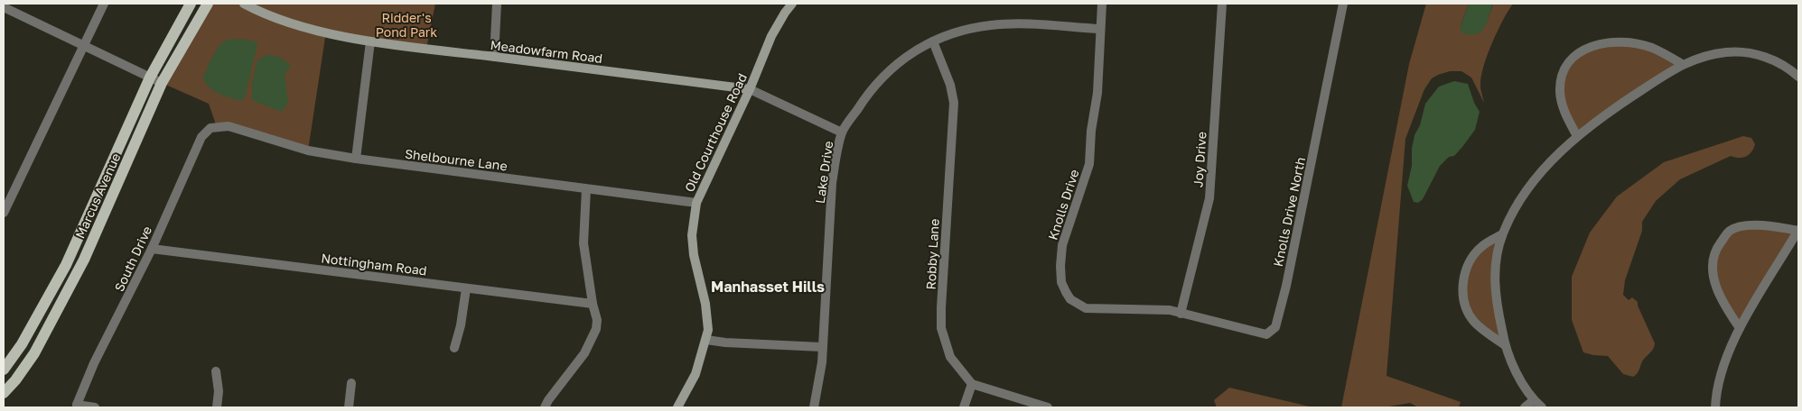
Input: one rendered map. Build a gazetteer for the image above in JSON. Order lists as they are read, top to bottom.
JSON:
{
  "streets": {
    "main road": ["Marcus Avenue"],
    "street": [
      "Meadowfarm Road",
      "Old Courthouse Road",
      "Shelbourne Lane",
      "Joy Drive",
      "Lake Drive",
      "Knolls Drive",
      "Knolls Drive North",
      "Robby Lane",
      "South Drive",
      "Nottingham Road"
    ]
  },
  "crossings": [
    ["Meadowfarm Road", "Old Courthouse Road"],
    ["Meadowfarm Road", "Lake Drive"],
    ["Old Courthouse Road", "Shelbourne Lane"],
    ["Shelbourne Lane", "South Drive"],
    ["Joy Drive", "Knolls Drive"],
    ["Joy Drive", "Knolls Drive North"],
    ["Lake Drive", "Knolls Drive"],
    ["Lake Drive", "Robby Lane"],
    ["Knolls Drive", "Knolls Drive North"],
    ["South Drive", "Nottingham Road"]
  ],
  "districts": ["Manhasset Hills"],
  "parks": ["Ridder's Pond Park"]
}
